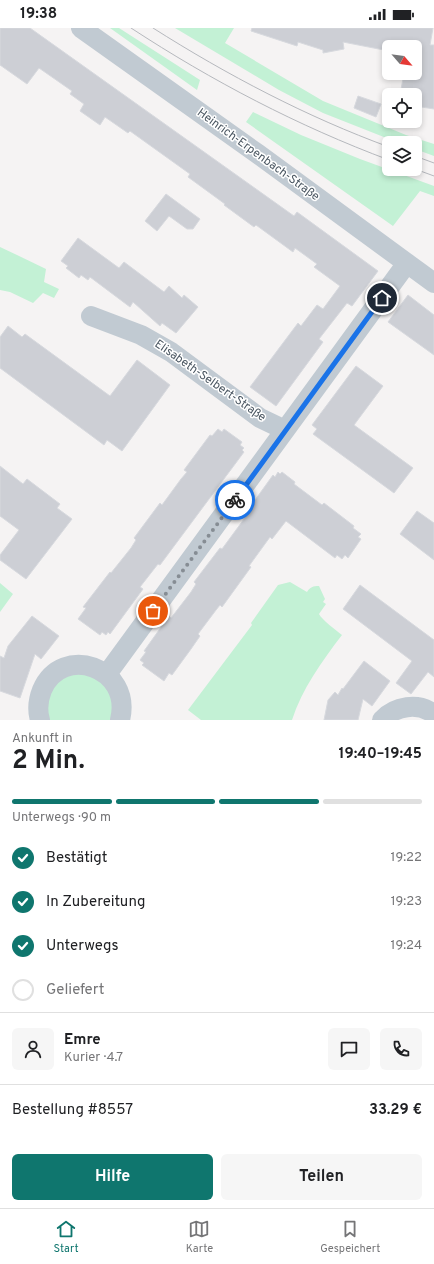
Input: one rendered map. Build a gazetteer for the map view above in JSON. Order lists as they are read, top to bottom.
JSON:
{
  "streets": {
    "street": ["Heinrich-Erpenbach-Straße", "Elisabeth-Selbert-Straße"]
  },
  "north": "bottom right",
  "page": {
    "status": "19:38",
    "heading": ["2 Min.", "Ankunft in", "19:40–19:45"],
    "panel": [
      "Emre",
      "Kurier · 4.7",
      "Bestellung #8557",
      "33.29 €"
    ],
    "bar": "Unterwegs · 90 m",
    "list": [
      ["Bestätigt", "19:22"],
      ["In Zubereitung", "19:23"],
      ["Unterwegs", "19:24"],
      "Geliefert"
    ],
    "buttons": ["Hilfe", "Teilen"],
    "tabs": ["Start", "Karte", "Gespeichert"]
  }
}
